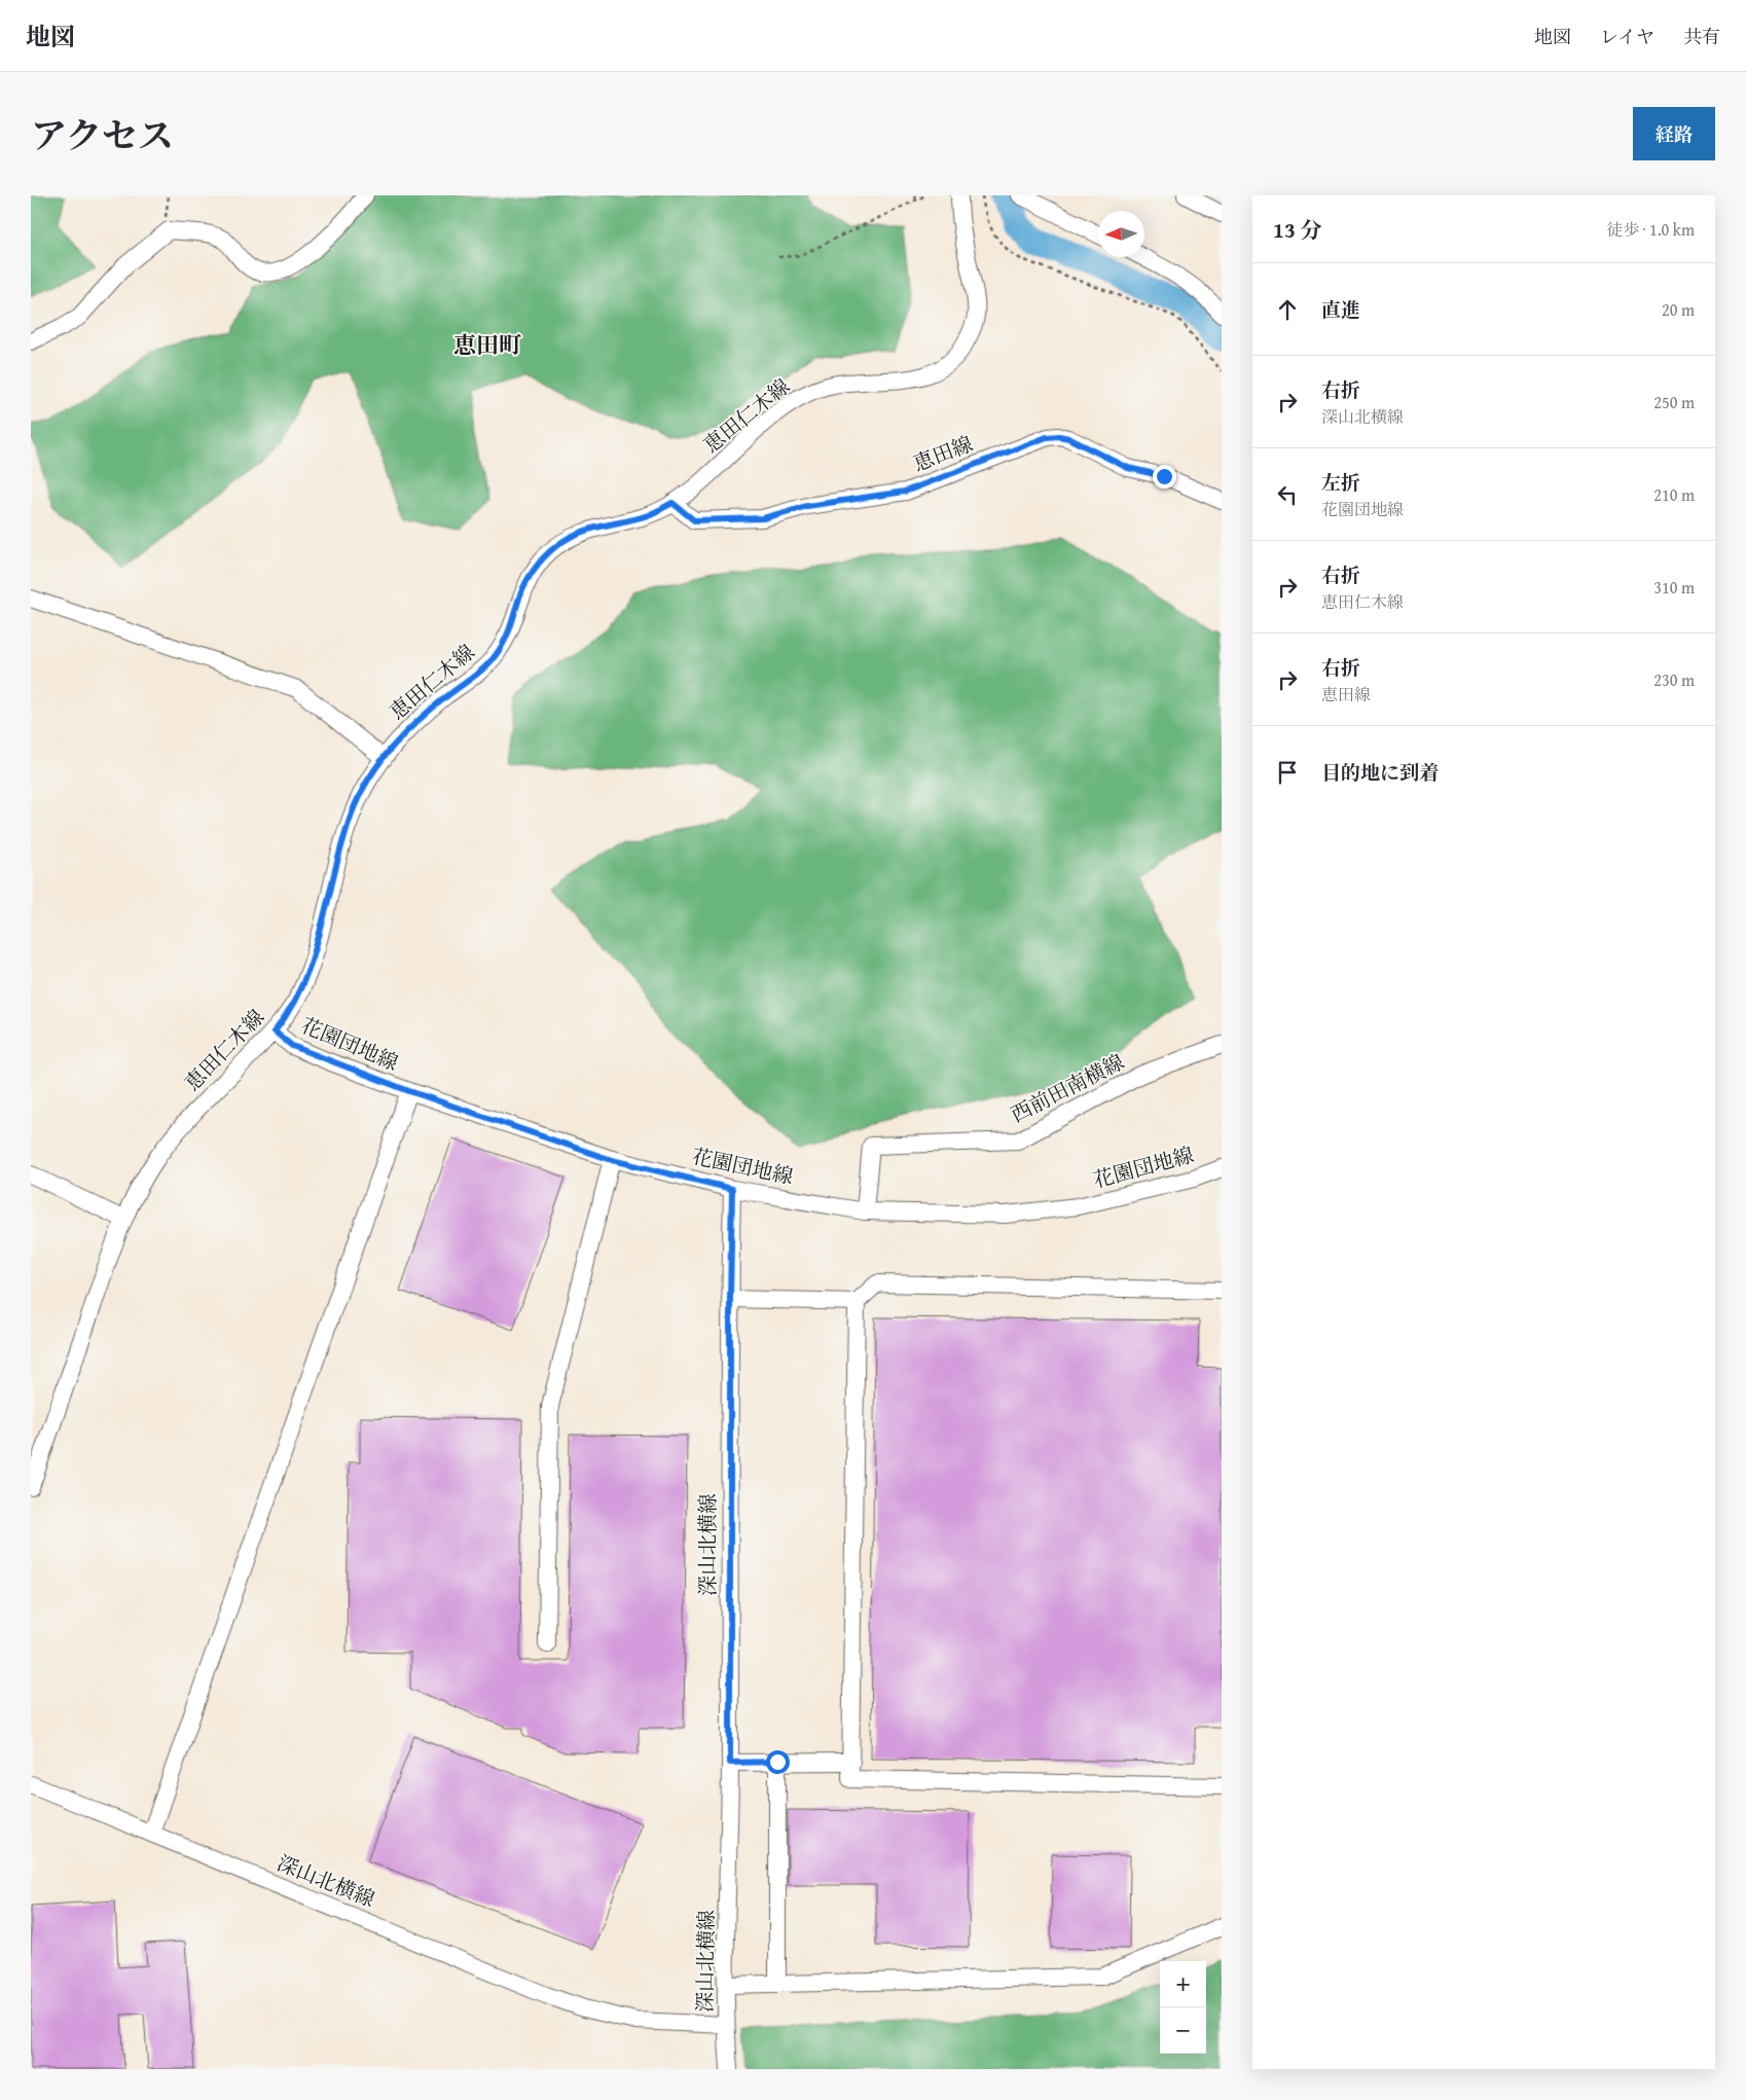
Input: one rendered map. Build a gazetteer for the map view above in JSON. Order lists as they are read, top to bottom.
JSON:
{
  "streets": {
    "street": [
      "恵田仁木線",
      "恵田線",
      "花園団地線",
      "西前田南横線",
      "深山北横線"
    ]
  },
  "crossings": [
    ["恵田仁木線", "恵田線"],
    ["恵田仁木線", "花園団地線"],
    ["花園団地線", "西前田南横線"],
    ["花園団地線", "深山北横線"]
  ],
  "districts": ["恵田町"],
  "north": "left",
  "page": {
    "header": "地図",
    "nav": ["地図", "レイヤ", "共有"],
    "title": "アクセス",
    "buttons": "経路",
    "heading": ["13 分", "徒歩 · 1.0 km"],
    "list": [
      ["直進", "20 m"],
      ["右折", "深山北横線", "250 m"],
      ["左折", "花園団地線", "210 m"],
      ["右折", "恵田仁木線", "310 m"],
      ["右折", "恵田線", "230 m"],
      "目的地に到着"
    ],
    "map_buttons": ["+", "−"]
  }
}
